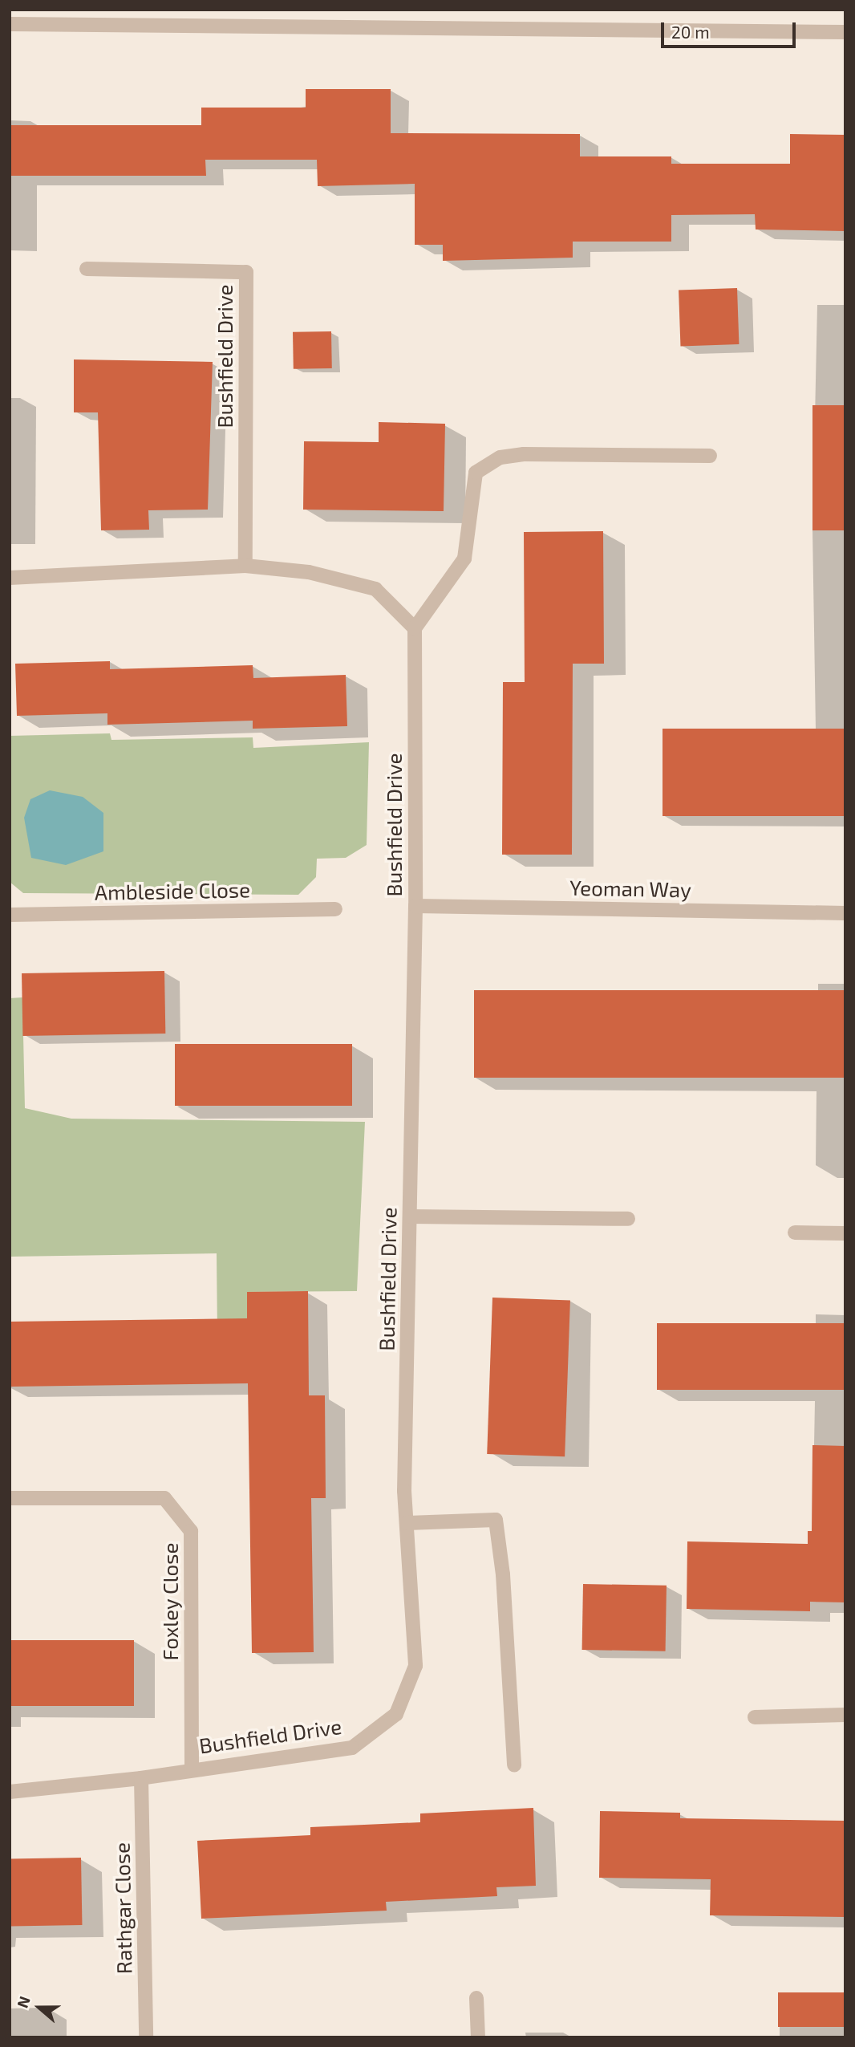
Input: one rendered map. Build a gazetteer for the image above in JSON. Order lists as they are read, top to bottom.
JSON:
{
  "streets": {
    "street": [
      "Bushfield Drive",
      "Yeoman Way",
      "Ambleside Close",
      "Foxley Close",
      "Rathgar Close"
    ]
  },
  "crossings": [
    ["Bushfield Drive", "Yeoman Way"],
    ["Bushfield Drive", "Foxley Close"],
    ["Bushfield Drive", "Rathgar Close"]
  ],
  "scale_bar": "20 m",
  "north": "left"
}
